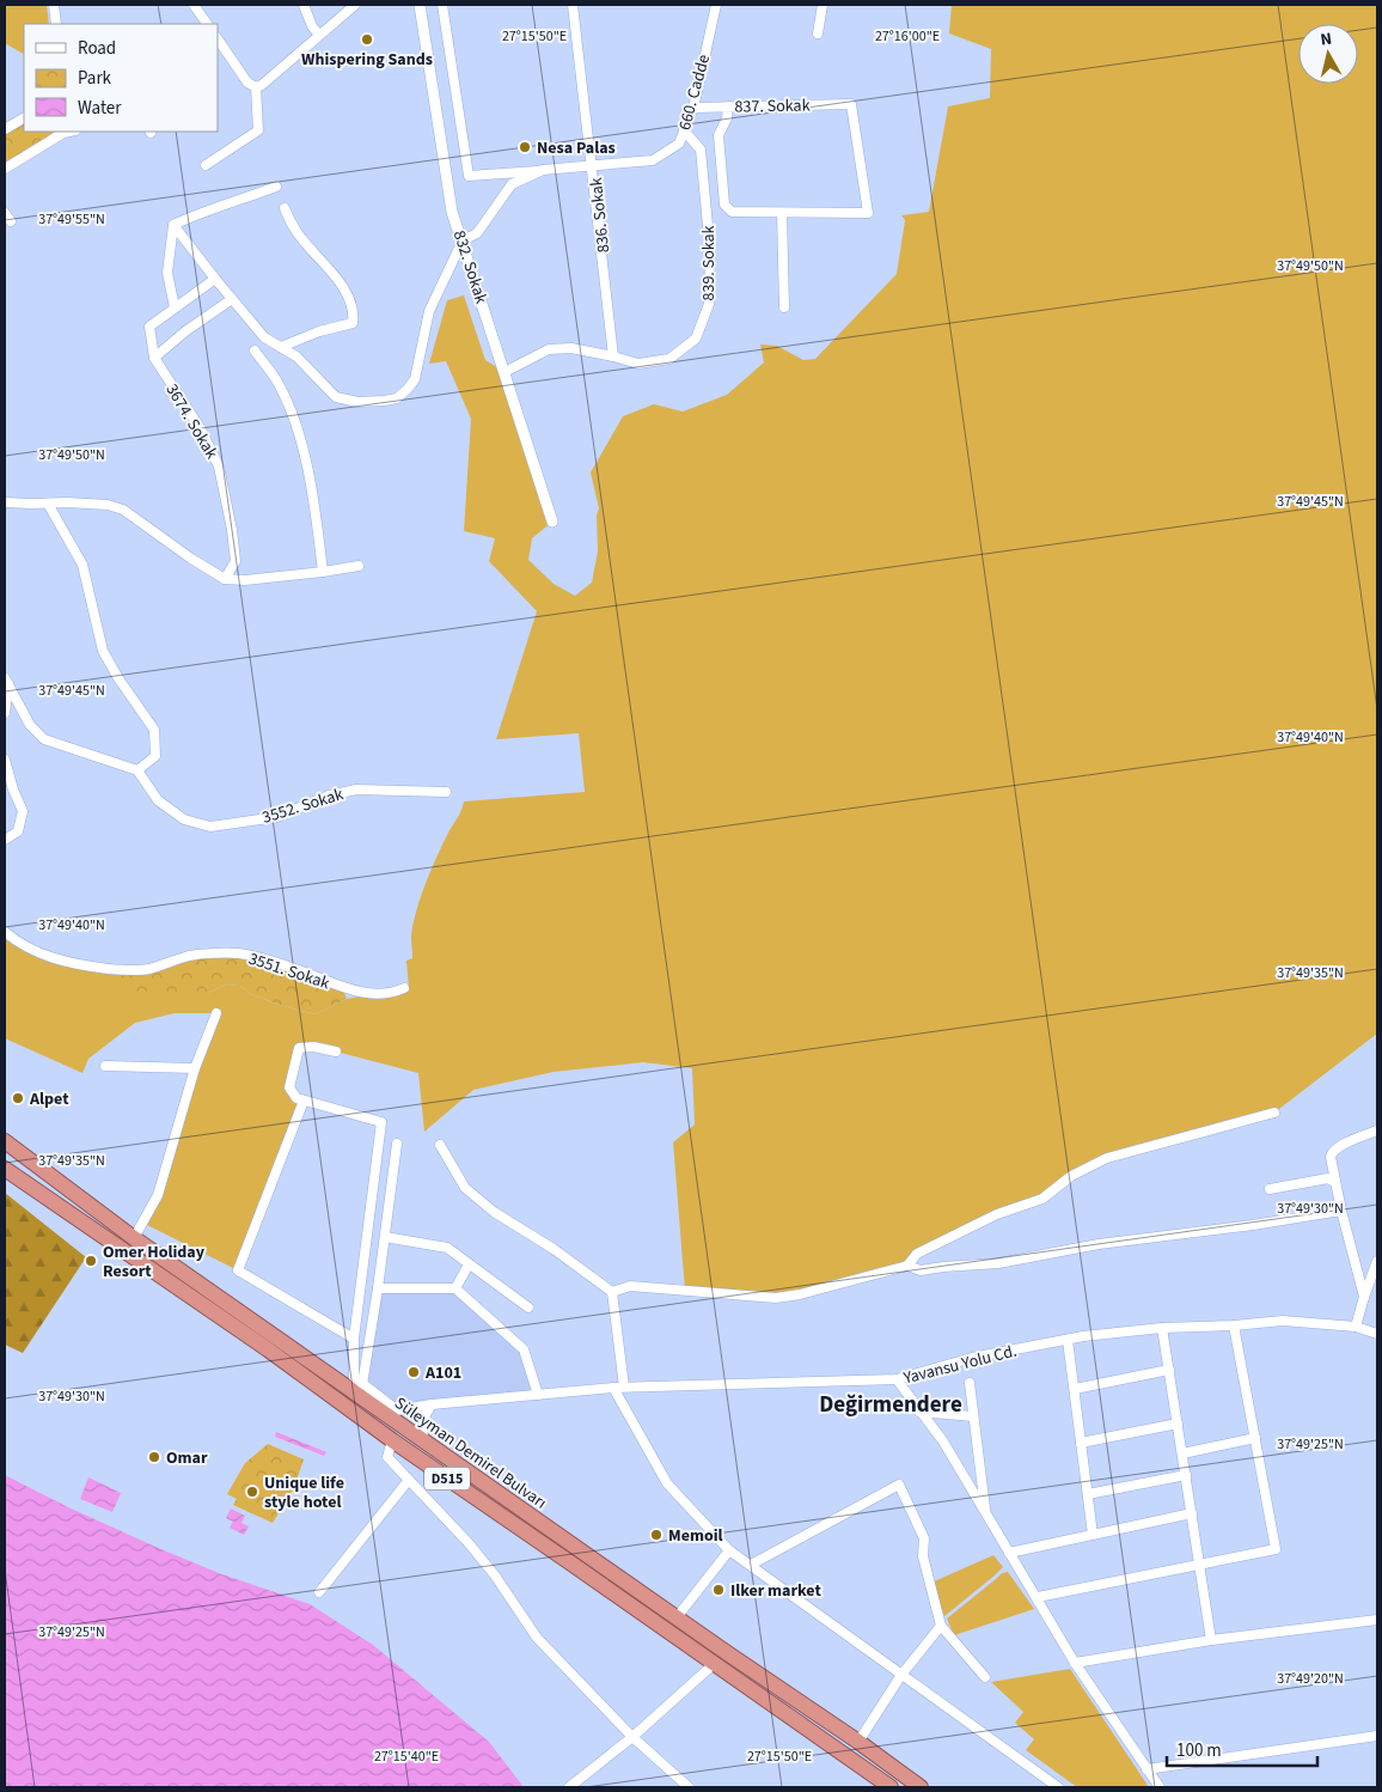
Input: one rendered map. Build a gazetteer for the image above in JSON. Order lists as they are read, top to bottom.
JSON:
{
  "streets": {
    "highway": ["Süleyman Demirel Bulvarı", "D515"],
    "street": [
      "660. Cadde",
      "837. Sokak",
      "836. Sokak",
      "839. Sokak",
      "832. Sokak",
      "3674. Sokak",
      "3552. Sokak",
      "3551. Sokak",
      "Yavansu Yolu Cd."
    ]
  },
  "crossings": [
    ["660. Cadde", "837. Sokak"],
    ["660. Cadde", "836. Sokak"],
    ["660. Cadde", "839. Sokak"],
    ["660. Cadde", "832. Sokak"],
    ["836. Sokak", "839. Sokak"],
    ["839. Sokak", "832. Sokak"],
    ["Yavansu Yolu Cd.", "Süleyman Demirel Bulvarı"]
  ],
  "districts": ["Değirmendere"],
  "places": [
    "Whispering Sands",
    "Nesa Palas",
    "Alpet",
    "Omer Holiday Resort",
    "A101",
    "Omar",
    "Unique life style hotel",
    "Memoil",
    "Ilker market"
  ],
  "legend": ["Road", "Park", "Water"],
  "scale_bar": "100 m",
  "north": "top",
  "coordinates": [
    "27°15'50\"E",
    "27°16'00\"E",
    "37°49'55\"N",
    "37°49'50\"N",
    "37°49'45\"N",
    "37°49'40\"N",
    "37°49'35\"N",
    "37°49'30\"N",
    "37°49'25\"N",
    "37°49'20\"N",
    "27°15'40\"E"
  ]
}
